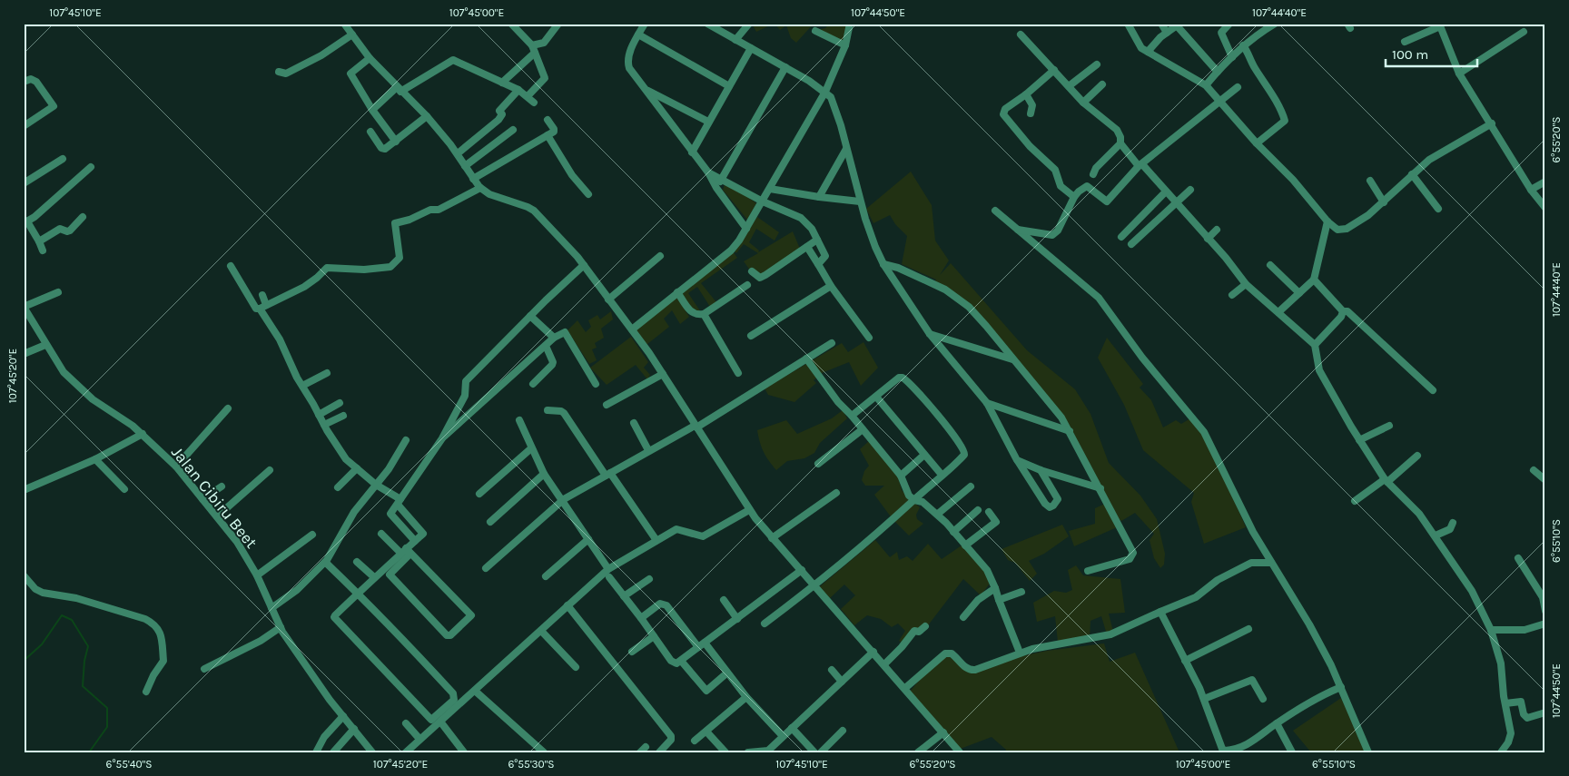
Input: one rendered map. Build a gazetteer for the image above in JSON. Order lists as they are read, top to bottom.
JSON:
{
  "streets": {
    "street": ["Jalan Cibiru Beet"]
  },
  "scale_bar": "100 m",
  "coordinates": [
    "107°45'10\"E",
    "107°45'00\"E",
    "107°44'50\"E",
    "107°44'40\"E",
    "6°55'20\"S",
    "107°45'20\"E",
    "6°55'10\"S",
    "6°55'40\"S",
    "6°55'30\"S"
  ]
}
